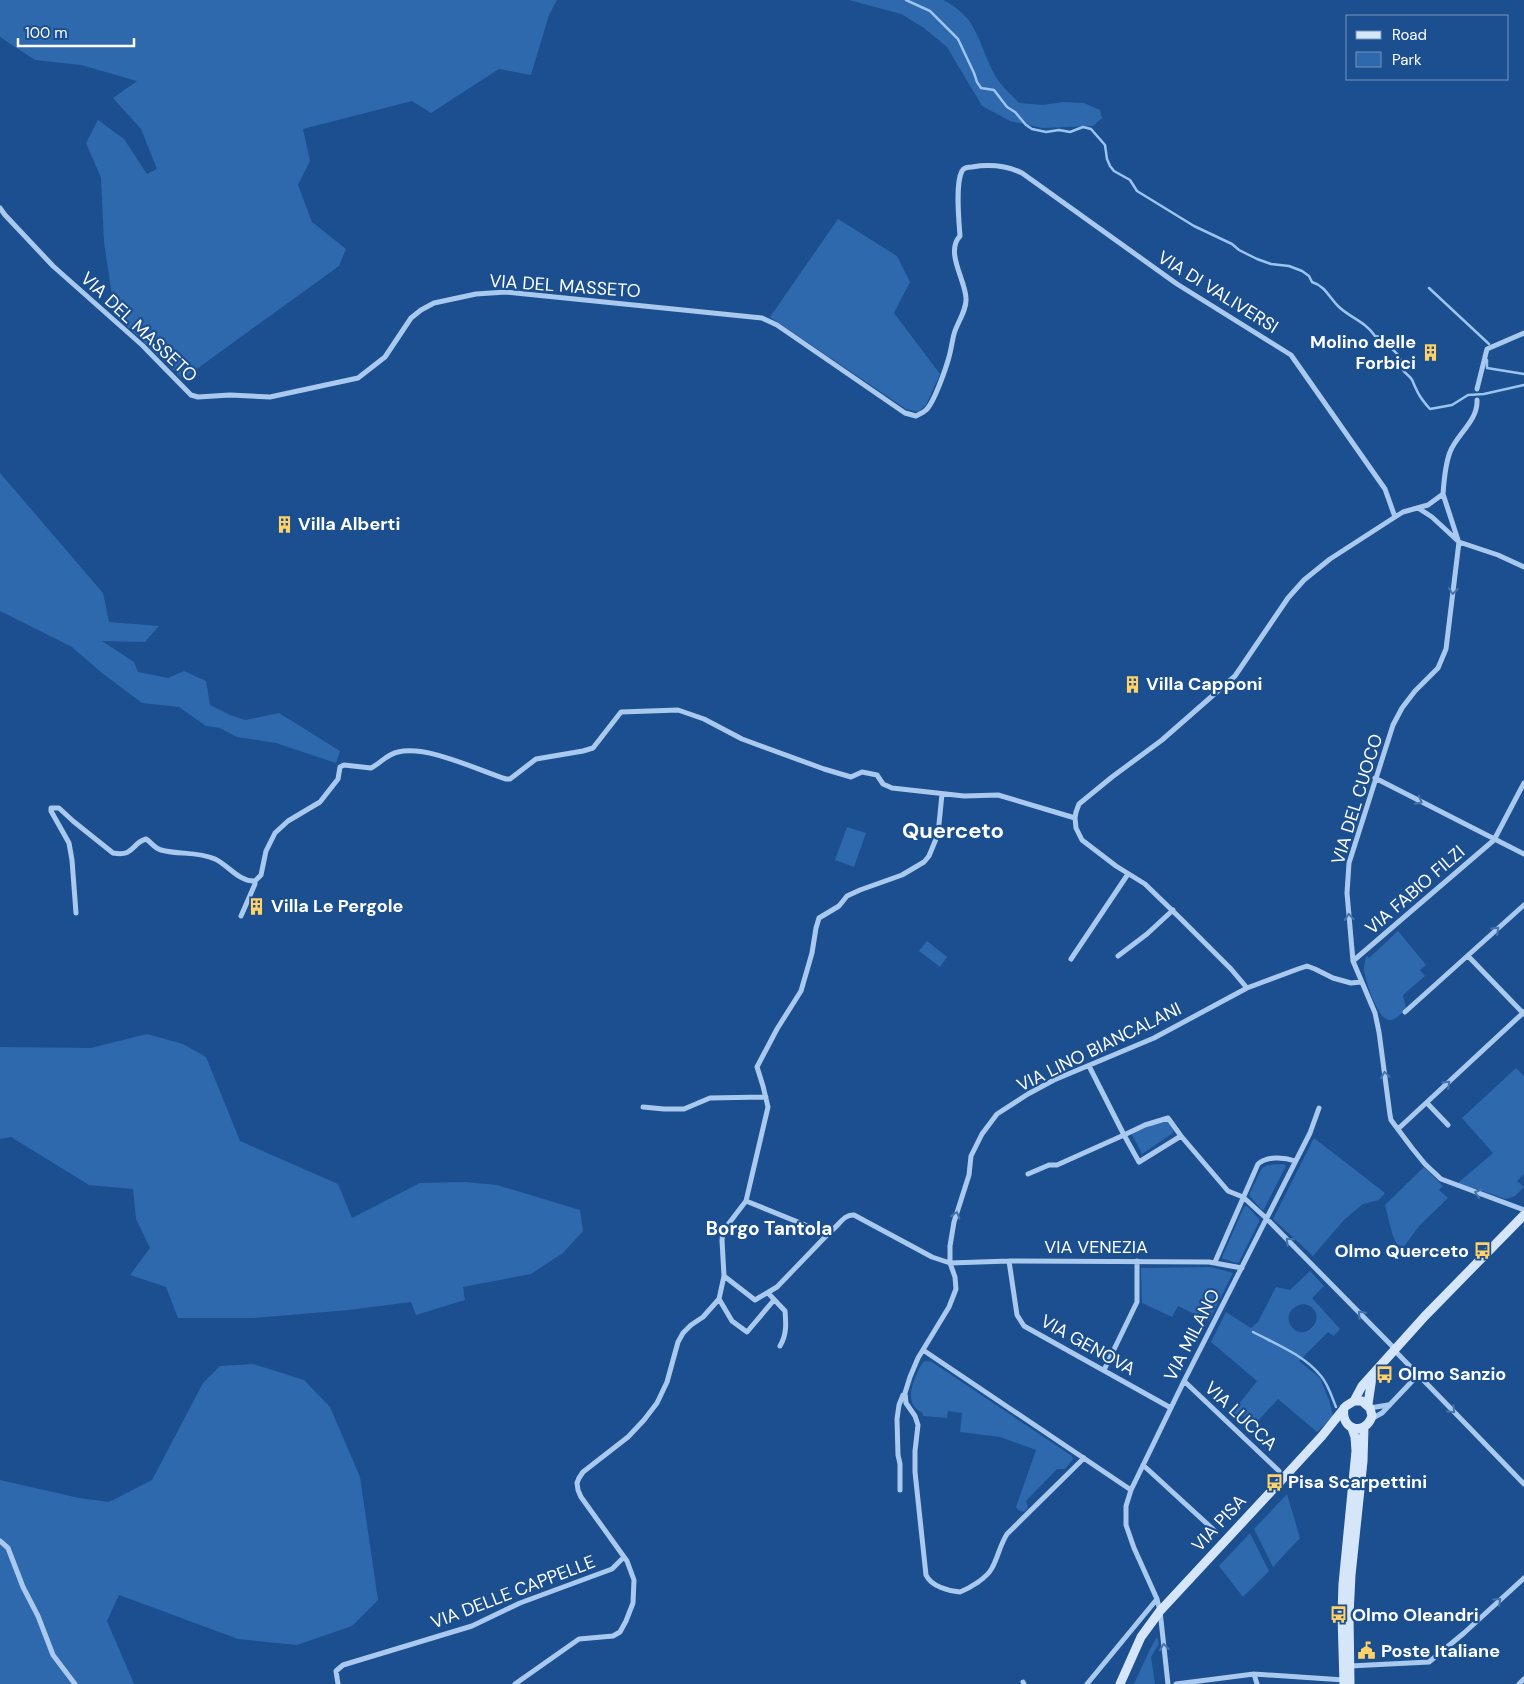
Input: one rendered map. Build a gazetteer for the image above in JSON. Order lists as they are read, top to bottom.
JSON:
{
  "streets": {
    "main road": ["VIA PISA"],
    "street": [
      "VIA DEL MASSETO",
      "VIA DI VALIVERSI",
      "VIA DEL CUOCO",
      "VIA FABIO FILZI",
      "VIA LINO BIANCALANI",
      "VIA VENEZIA",
      "VIA MILANO",
      "VIA GENOVA",
      "VIA LUCCA",
      "VIA DELLE CAPPELLE"
    ]
  },
  "crossings": [
    ["VIA DEL MASSETO", "VIA DI VALIVERSI"],
    ["VIA DEL CUOCO", "VIA FABIO FILZI"],
    ["VIA DEL CUOCO", "VIA LINO BIANCALANI"],
    ["VIA LINO BIANCALANI", "VIA VENEZIA"],
    ["VIA VENEZIA", "VIA MILANO"],
    ["VIA VENEZIA", "VIA GENOVA"],
    ["VIA MILANO", "VIA GENOVA"],
    ["VIA MILANO", "VIA LUCCA"],
    ["VIA MILANO", "VIA PISA"]
  ],
  "districts": ["Querceto", "Borgo Tantola"],
  "places": {
    "building": [
      "Molino delle Forbici",
      "Villa Alberti",
      "Villa Capponi",
      "Villa Le Pergole"
    ],
    "bus stop": [
      "Olmo Querceto",
      "Olmo Sanzio",
      "Pisa Scarpettini",
      "Olmo Oleandri"
    ],
    "public building": ["Poste Italiane"]
  },
  "legend": ["Road", "Park"],
  "scale_bar": "100 m"
}
